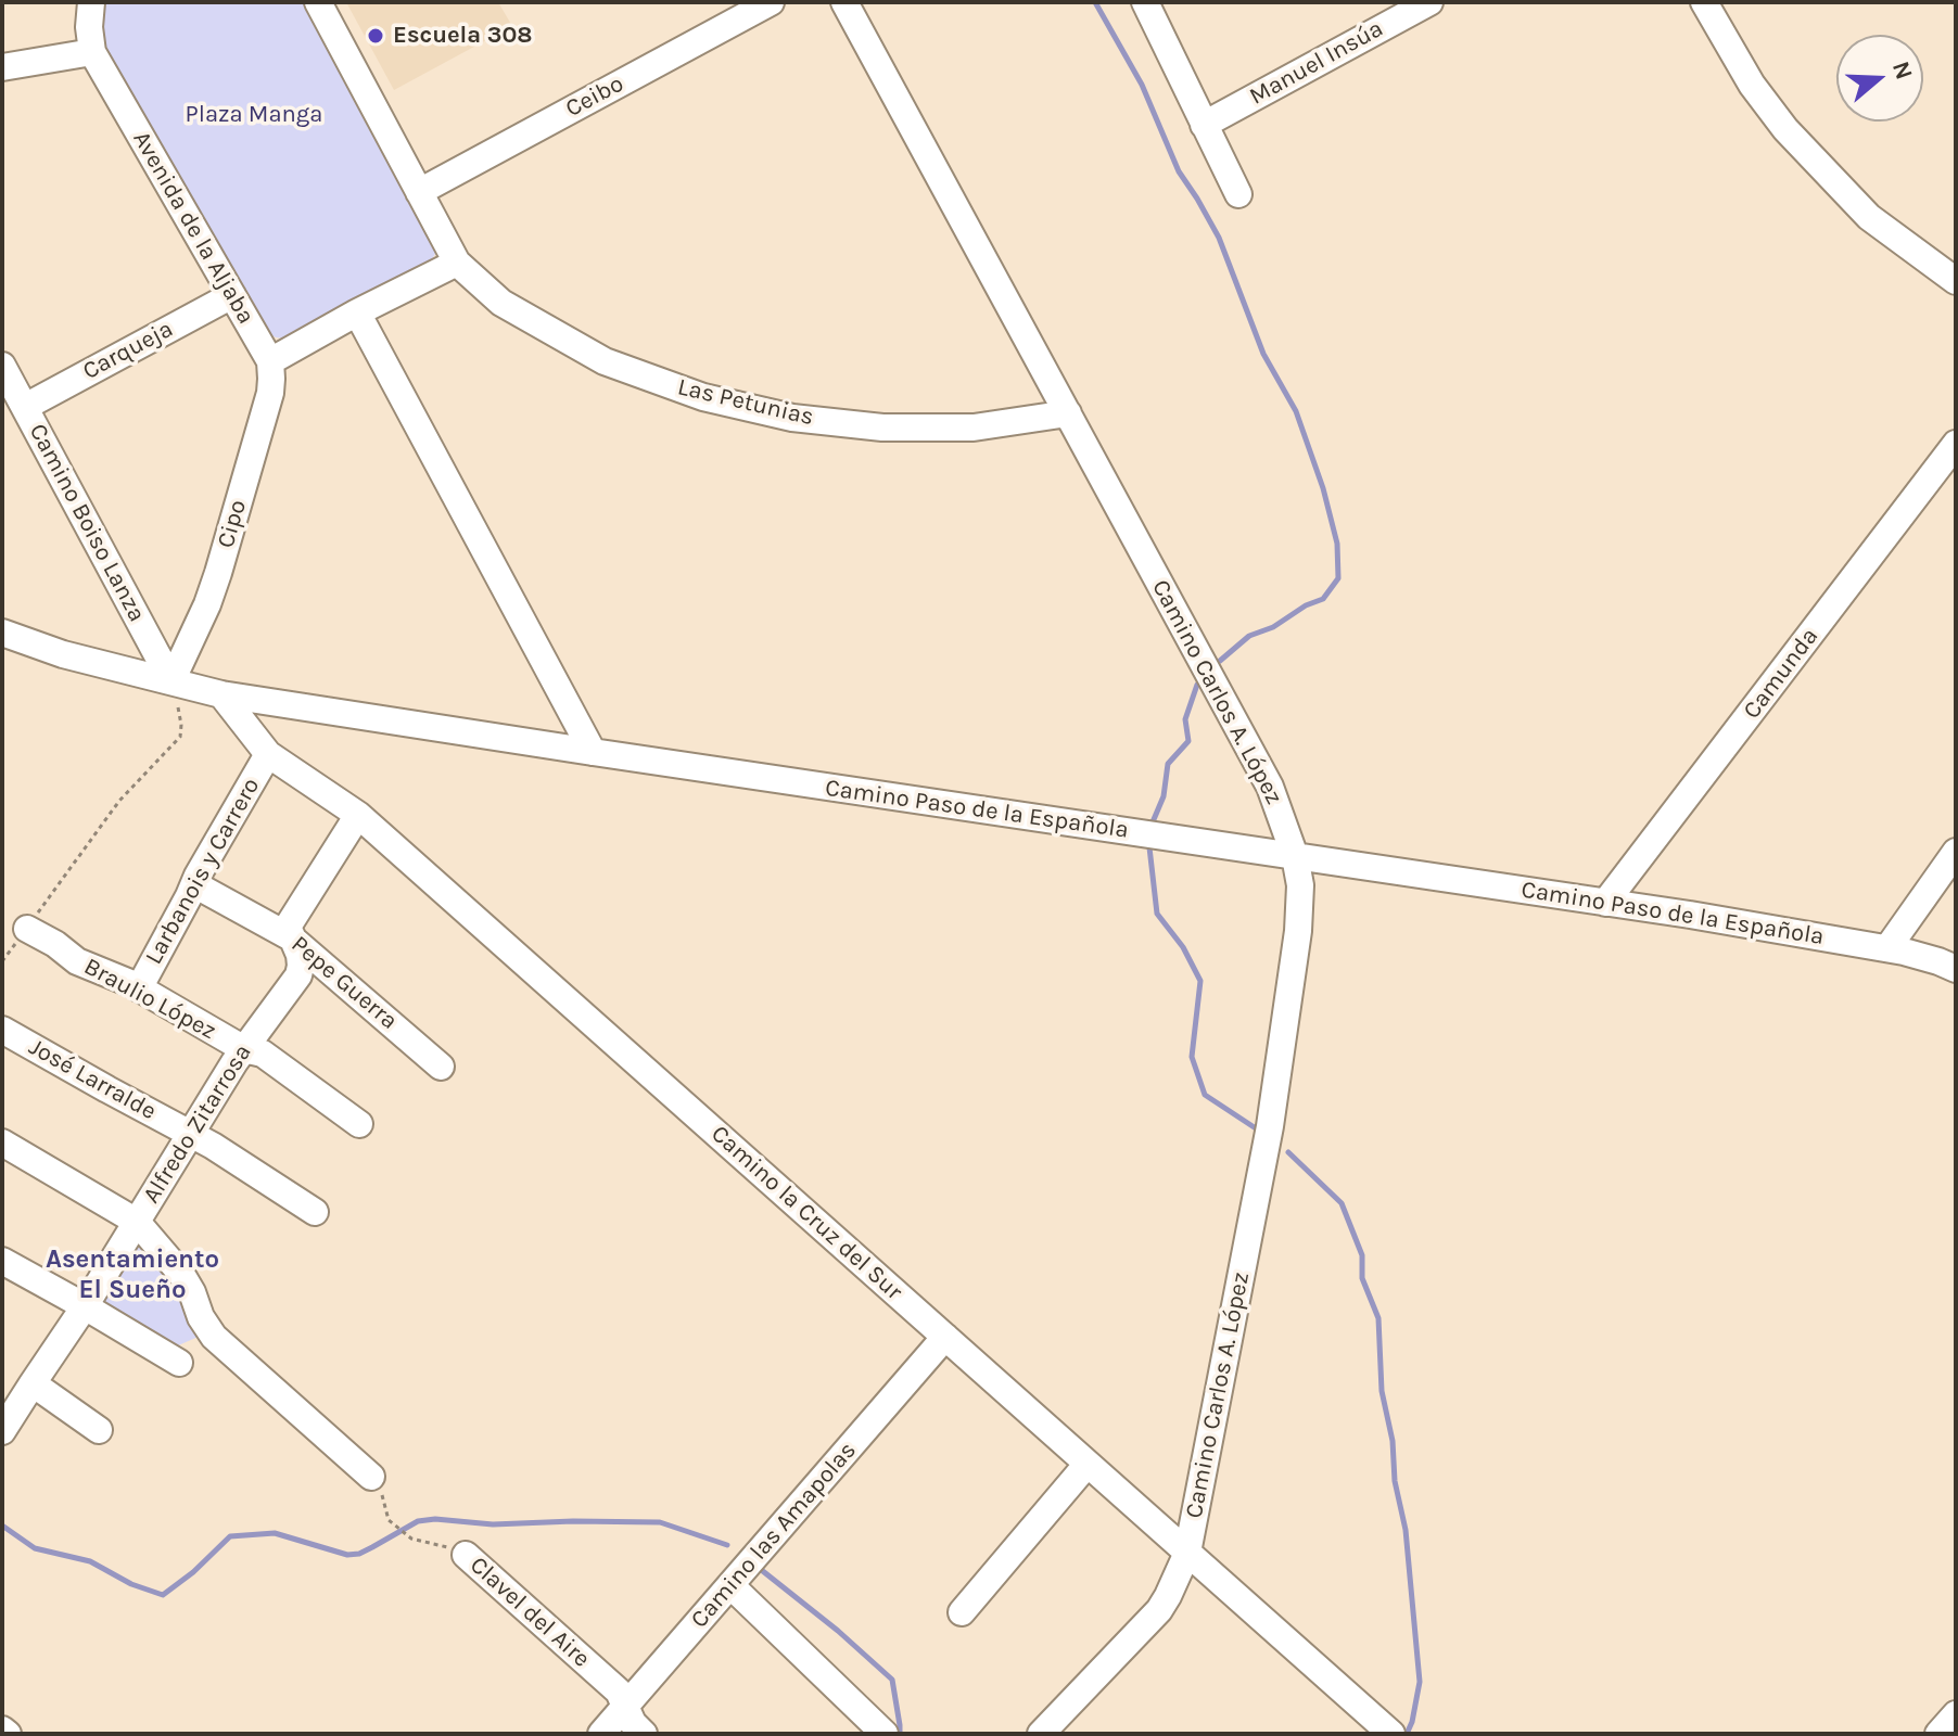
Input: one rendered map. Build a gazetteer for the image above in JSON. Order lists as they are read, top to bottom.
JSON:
{
  "streets": {
    "street": [
      "Manuel Insúa",
      "Ceibo",
      "Avenida de la Aljaba",
      "Carqueja",
      "Las Petunias",
      "Camino Boiso Lanza",
      "Cipo",
      "Camunda",
      "Camino Carlos A. López",
      "Camino Paso de la Española",
      "Larbanois y Carrero",
      "Pepe Guerra",
      "Braulio López",
      "José Larralde",
      "Alfredo Zitarrosa",
      "Camino la Cruz del Sur",
      "Camino las Amapolas",
      "Clavel del Aire"
    ]
  },
  "crossings": [
    ["Avenida de la Aljaba", "Carqueja"],
    ["Avenida de la Aljaba", "Cipo"],
    ["Carqueja", "Camino Boiso Lanza"],
    ["Las Petunias", "Camino Carlos A. López"],
    ["Camino Boiso Lanza", "Cipo"],
    ["Camino Boiso Lanza", "Camino Paso de la Española"],
    ["Cipo", "Camino Paso de la Española"],
    ["Camunda", "Camino Paso de la Española"],
    ["Camino Carlos A. López", "Camino Paso de la Española"],
    ["Camino Carlos A. López", "Camino la Cruz del Sur"],
    ["Camino Paso de la Española", "Camino la Cruz del Sur"],
    ["Larbanois y Carrero", "Pepe Guerra"],
    ["Larbanois y Carrero", "Braulio López"],
    ["Larbanois y Carrero", "Camino la Cruz del Sur"],
    ["Pepe Guerra", "Alfredo Zitarrosa"],
    ["Braulio López", "Alfredo Zitarrosa"],
    ["José Larralde", "Alfredo Zitarrosa"],
    ["Alfredo Zitarrosa", "Camino la Cruz del Sur"],
    ["Camino la Cruz del Sur", "Camino las Amapolas"],
    ["Camino las Amapolas", "Clavel del Aire"]
  ],
  "districts": ["Asentamiento El Sueño"],
  "parks": ["Plaza Manga"],
  "places": ["Escuela 308"],
  "north": "right"
}
